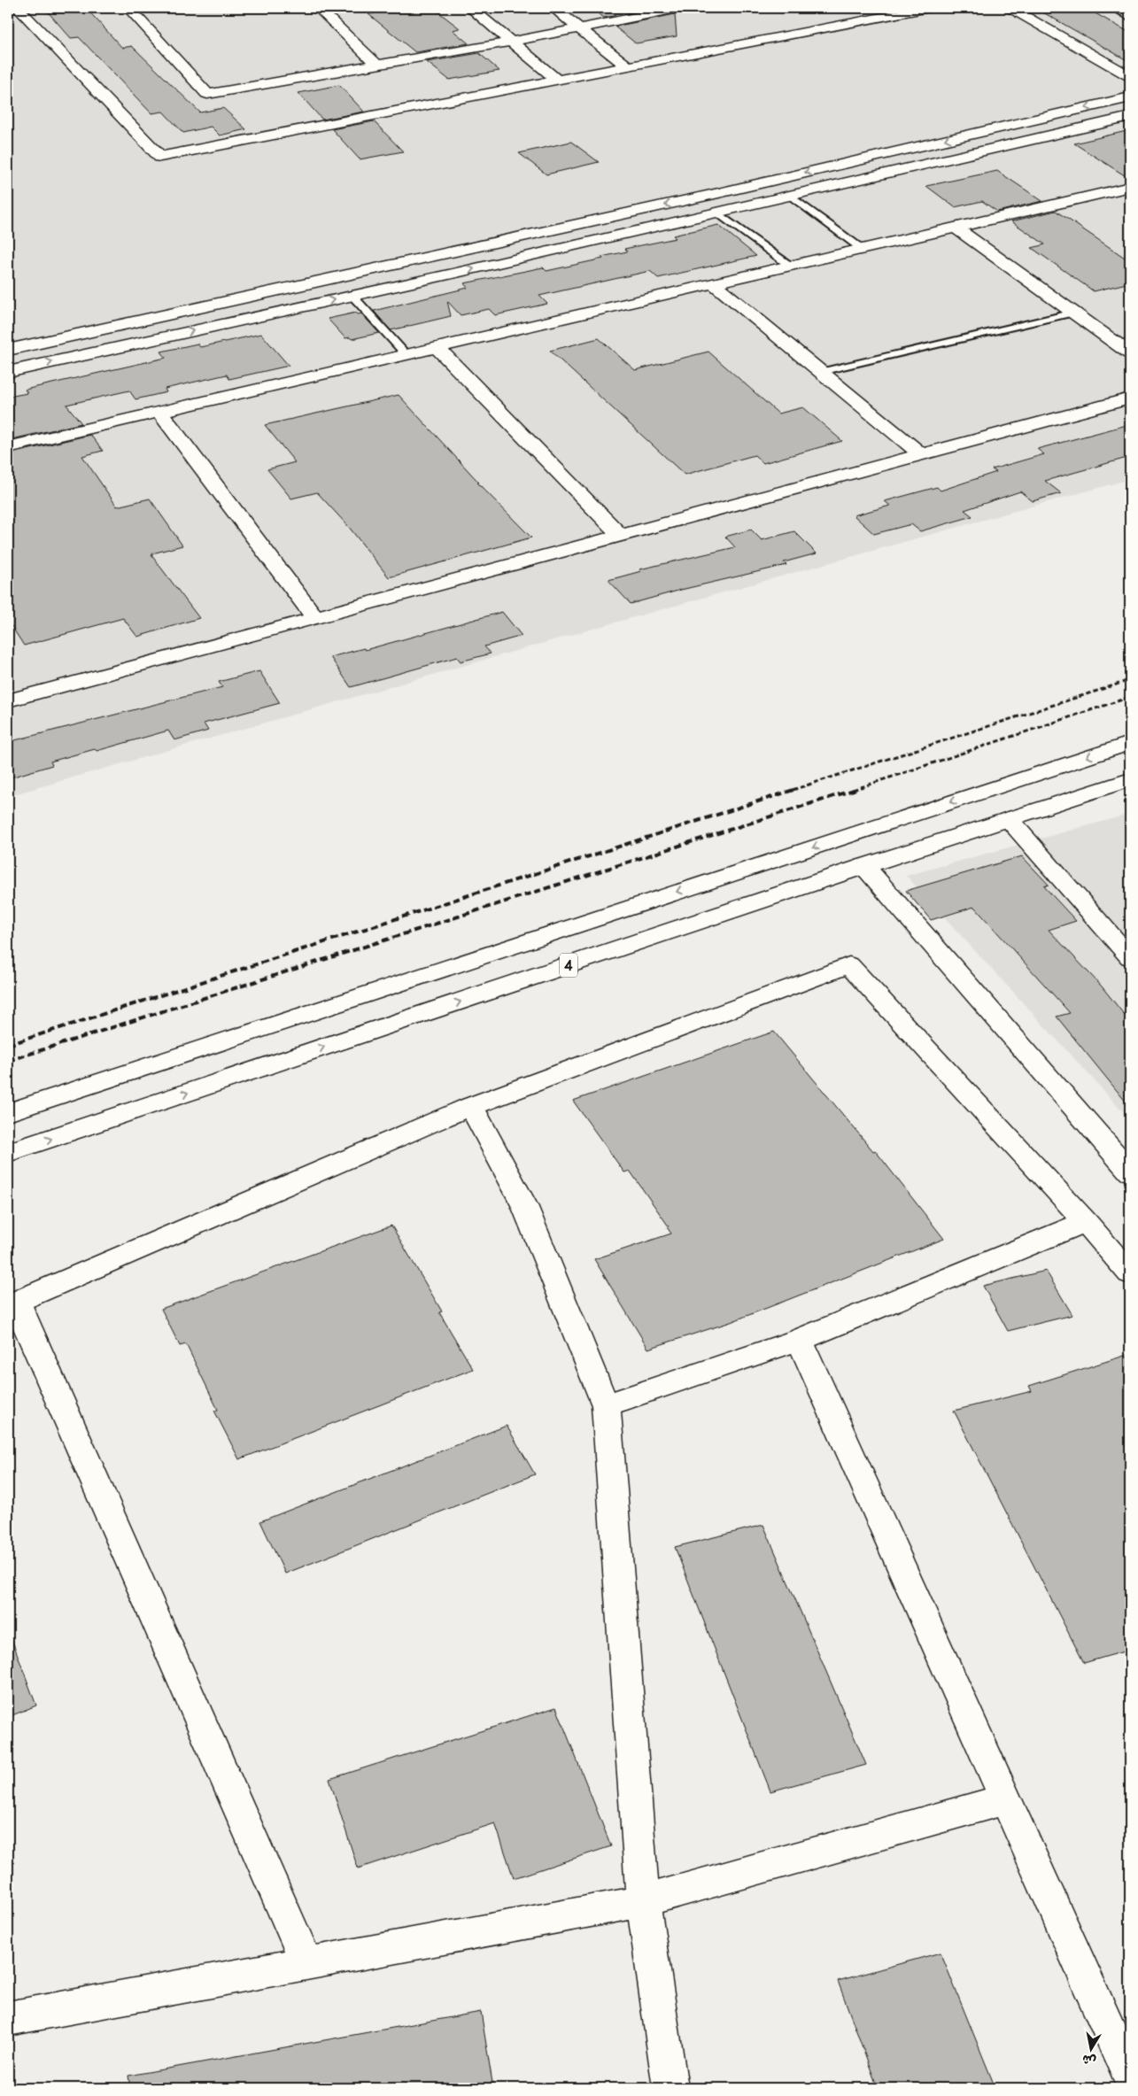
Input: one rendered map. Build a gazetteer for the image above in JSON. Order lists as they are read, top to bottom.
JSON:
{
  "streets": {
    "street": ["4"]
  },
  "north": "bottom"
}
